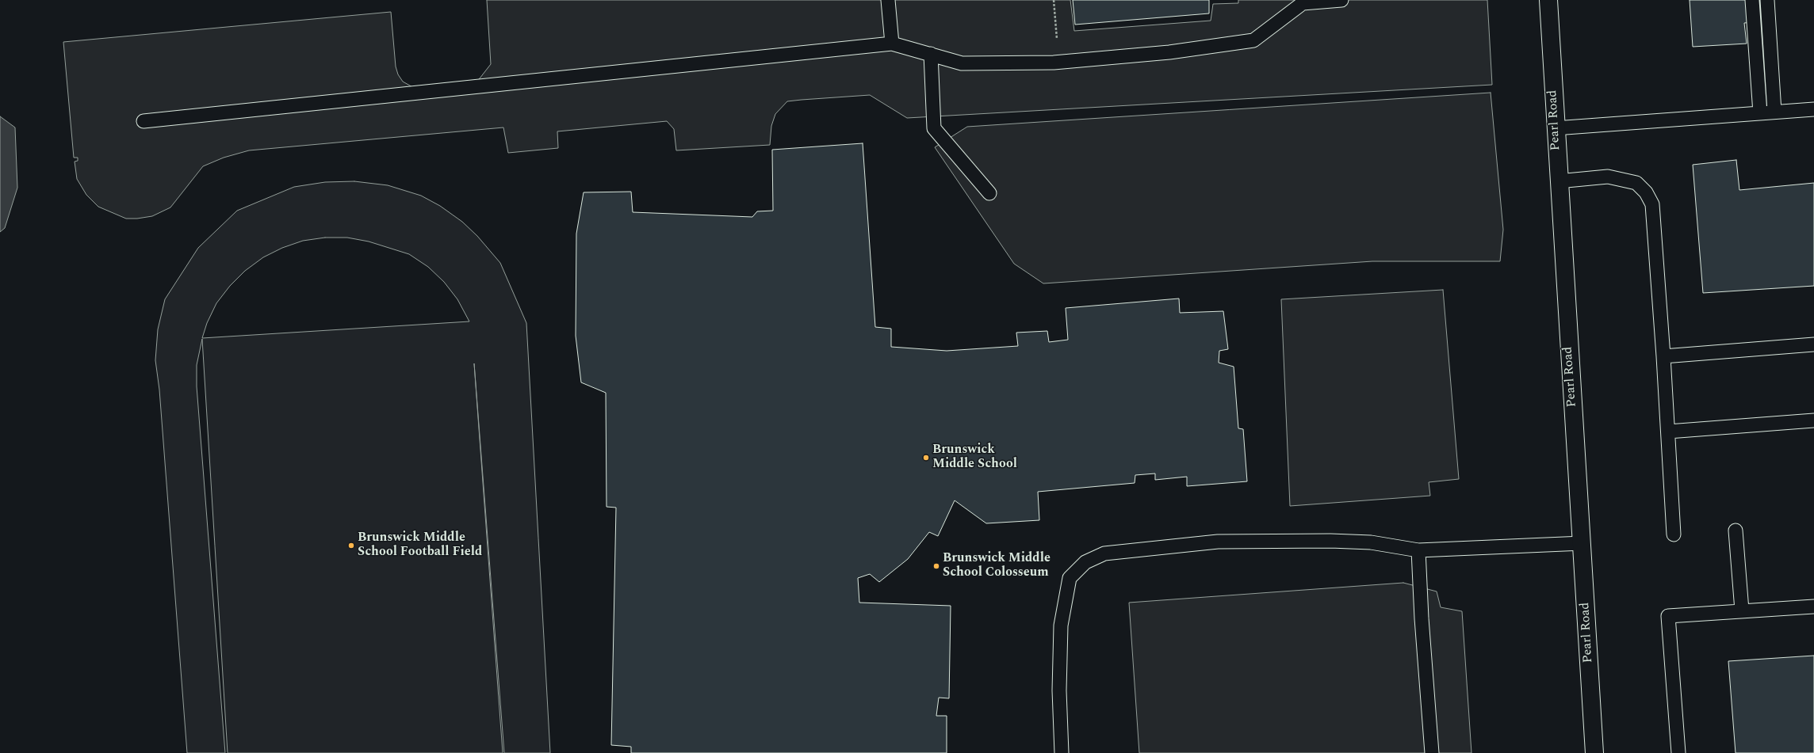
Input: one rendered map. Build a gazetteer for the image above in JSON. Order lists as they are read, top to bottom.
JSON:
{
  "streets": {
    "main road": ["Pearl Road"]
  },
  "places": ["Brunswick Middle School", "Brunswick Middle School Football Field", "Brunswick Middle School Colosseum"]
}
